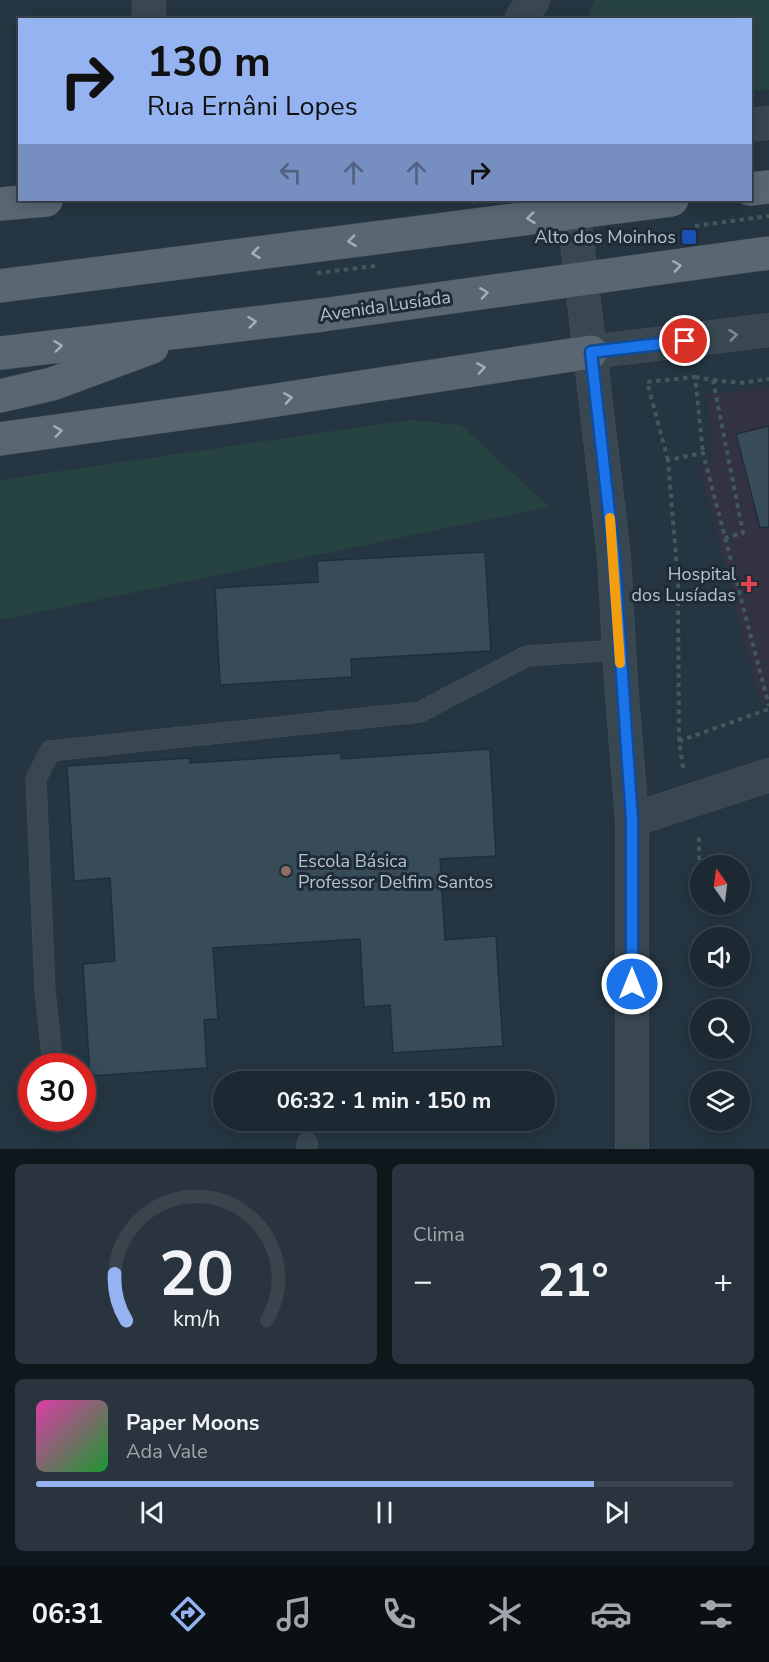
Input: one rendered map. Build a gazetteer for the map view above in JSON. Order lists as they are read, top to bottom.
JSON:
{
  "streets": {
    "main road": ["Avenida Lusíada"]
  },
  "places": {
    "transit": ["Alto dos Moinhos"],
    "health": ["Hospital dos Lusíadas"],
    "other": ["Escola Básica Professor Delfim Santos"]
  },
  "north": "top",
  "page": {
    "turn": ["130 m", "Rua Ernâni Lopes"],
    "limit": "30",
    "trip": "06:32 · 1 min · 150 m",
    "tile": "Clima",
    "heat": ["−", "21°", "+"],
    "song": ["Paper Moons", "Ada Vale"],
    "tabs": "06:31",
    "gauge": ["20", "km/h"]
  }
}
